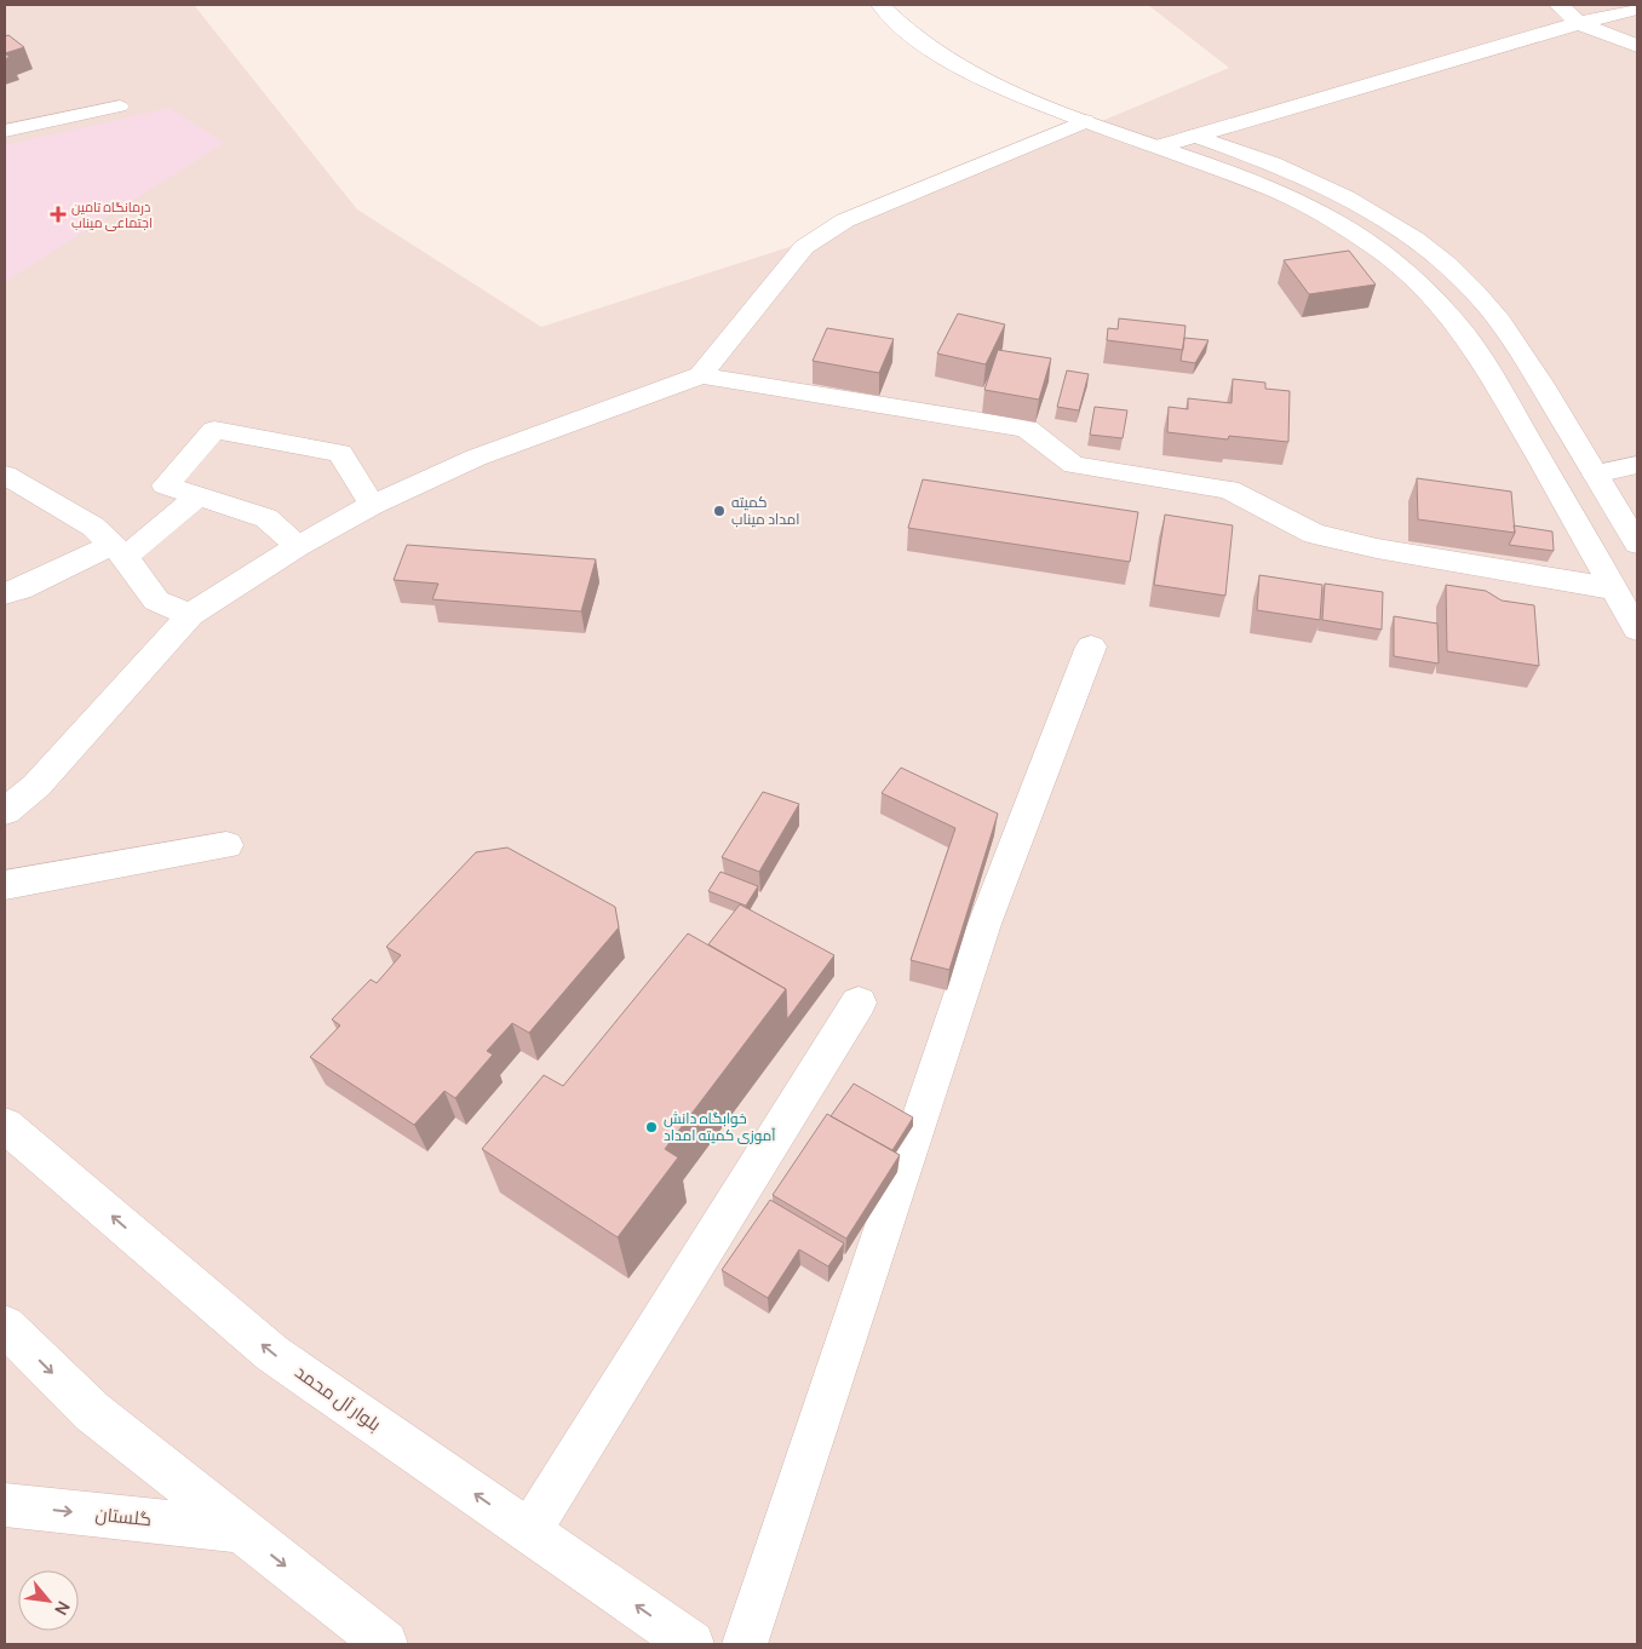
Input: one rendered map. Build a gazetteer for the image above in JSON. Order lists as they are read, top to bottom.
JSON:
{
  "streets": {
    "street": ["بلوار آل محمد", "گلستان"]
  },
  "one_way": ["گلستان"],
  "places": {
    "health": ["درمانگاه تامین اجتماعی میناب"],
    "other": ["کمیته امداد میناب", "خوابگاه دانش آموزی کمیته امداد"]
  },
  "north": "bottom right"
}
